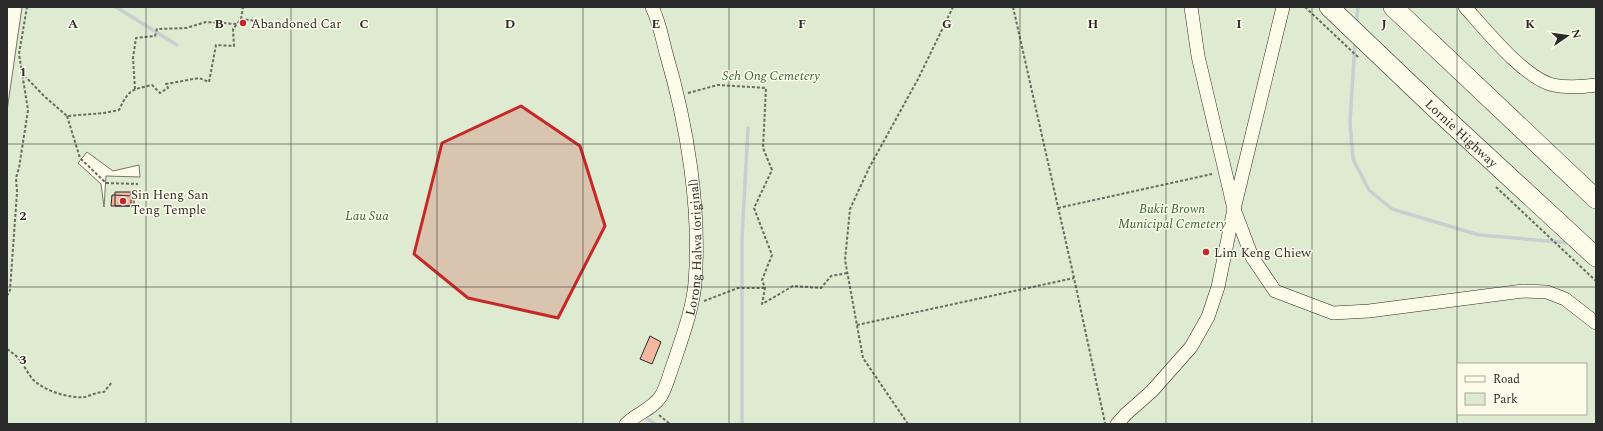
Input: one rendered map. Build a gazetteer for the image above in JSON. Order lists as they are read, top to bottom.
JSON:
{
  "streets": {
    "highway": ["Lornie Highway"],
    "lane": ["Lorong Halwa (original)"]
  },
  "parks": ["Seh Ong Cemetery", "Bukit Brown Municipal Cemetery", "Lau Sua"],
  "places": ["Abandoned Car", "Sin Heng San Teng Temple", "Lim Keng Chiew"],
  "legend": ["Road", "Park"],
  "north": "right",
  "grid": {
    "columns": [
      "A",
      "B",
      "C",
      "D",
      "E",
      "F",
      "G",
      "H",
      "I",
      "J",
      "K"
    ],
    "rows": ["1", "2", "3"]
  }
}
